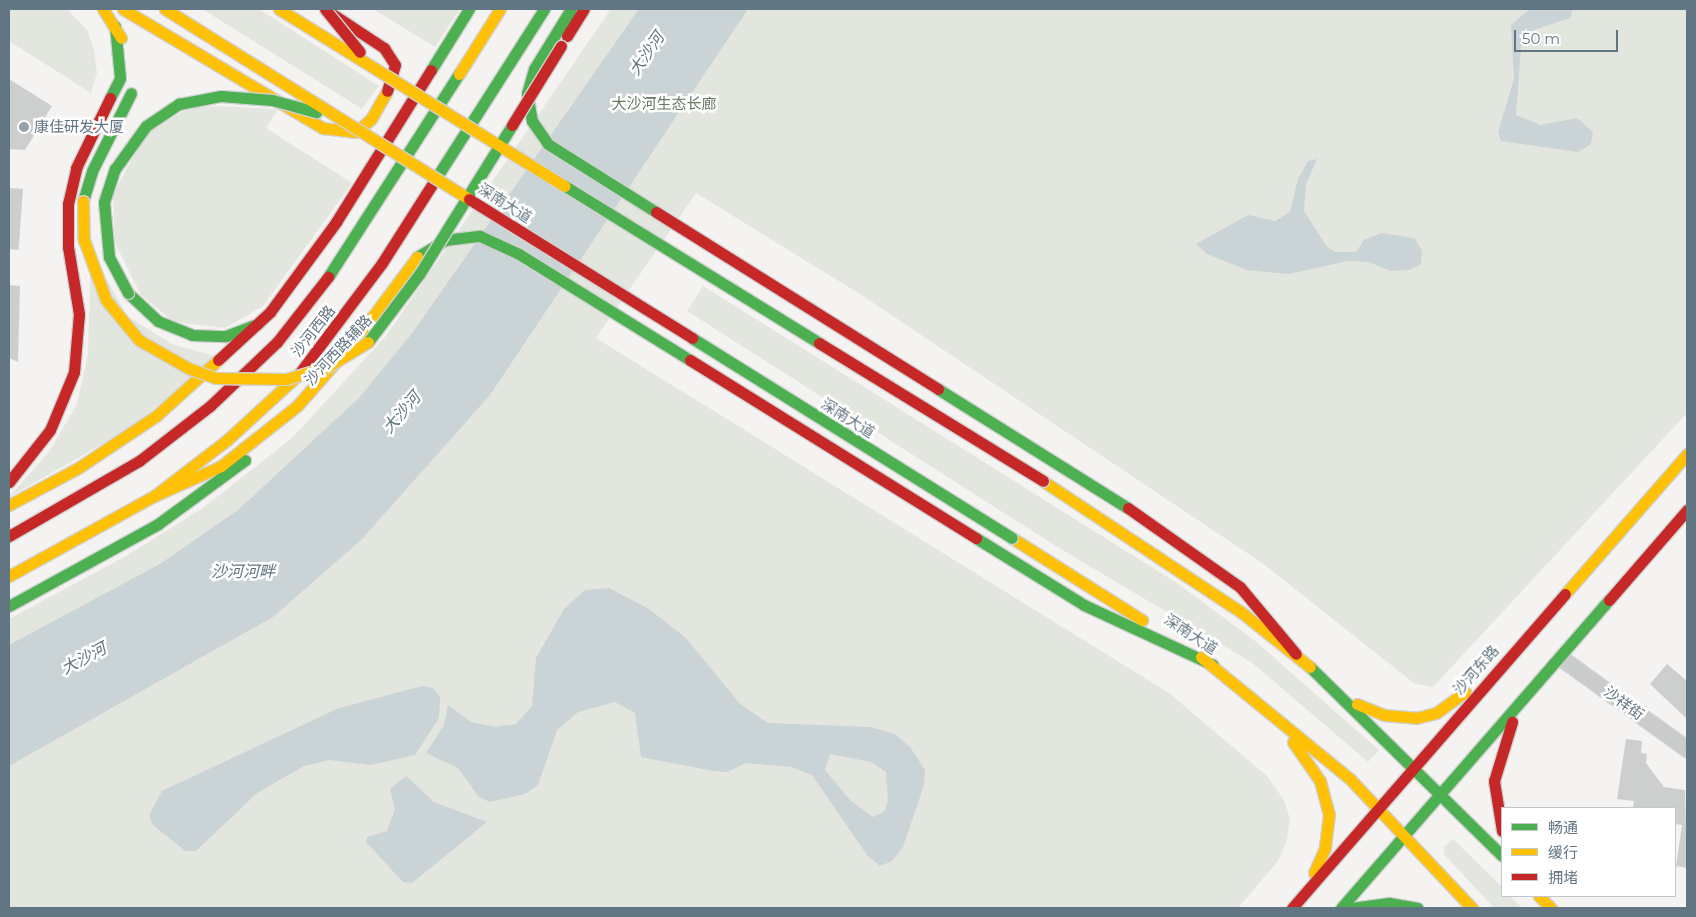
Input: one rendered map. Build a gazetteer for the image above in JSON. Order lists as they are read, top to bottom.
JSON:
{
  "streets": {
    "main road": [
      "深南大道",
      "沙河西路",
      "沙河西路辅路",
      "沙河东路"
    ],
    "street": ["沙祥街"]
  },
  "crossings": [
    ["深南大道", "沙河东路"]
  ],
  "water": ["大沙河", "沙河河畔"],
  "parks": ["大沙河生态长廊"],
  "places": ["康佳研发大厦"],
  "legend": ["畅通", "缓行", "拥堵"],
  "scale_bar": "50 m"
}
